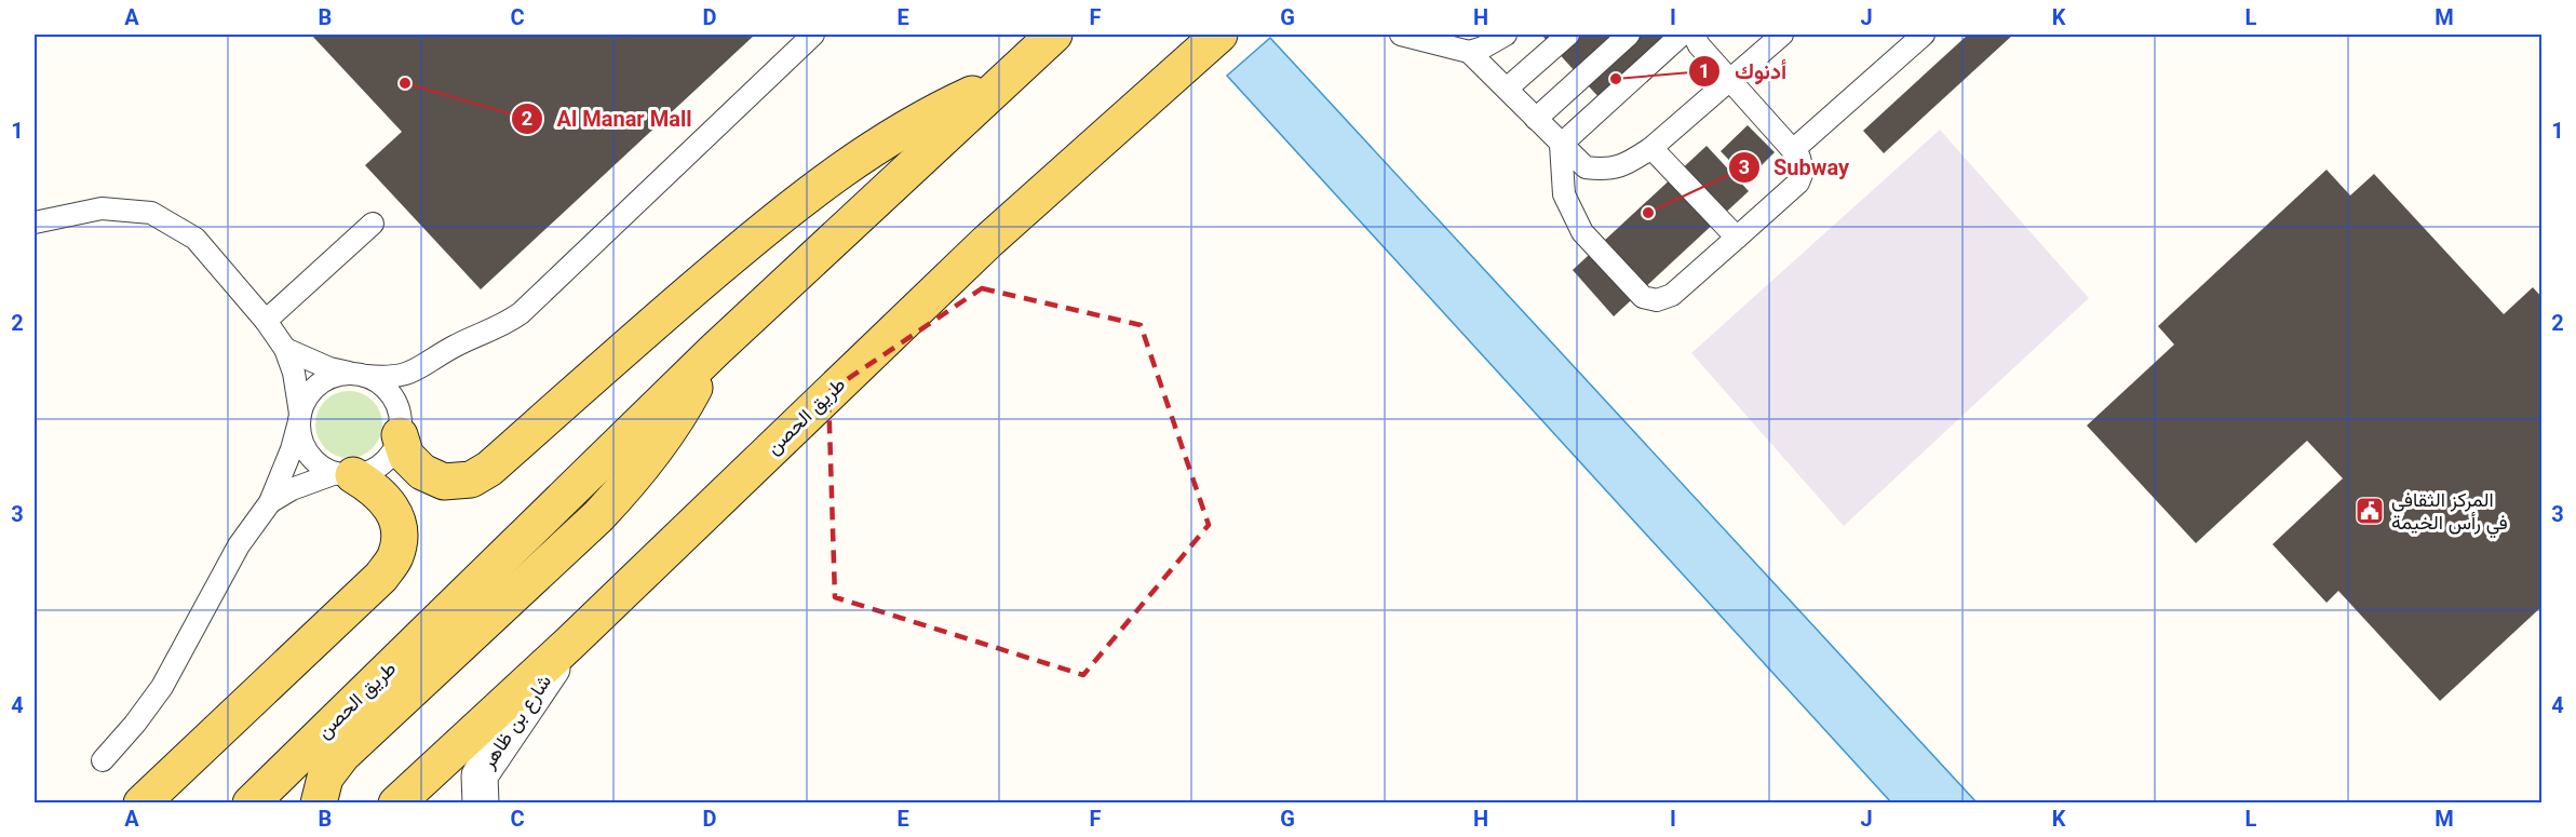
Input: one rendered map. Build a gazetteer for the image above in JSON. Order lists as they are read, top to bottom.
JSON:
{
  "streets": {
    "main road": ["طريق الحصن"],
    "street": ["شارع بن ظاهر"]
  },
  "crossings": [
    ["طريق الحصن", "شارع بن ظاهر"]
  ],
  "places": {
    "other": ["أدنوك", "Al Manar Mall", "Subway"],
    "public building": ["المركز الثقافي في رأس الخيمة"]
  },
  "grid": {
    "columns": [
      "A",
      "B",
      "C",
      "D",
      "E",
      "F",
      "G",
      "H",
      "I",
      "J",
      "K",
      "L",
      "M"
    ],
    "rows": [
      "1",
      "2",
      "3",
      "4"
    ]
  }
}
